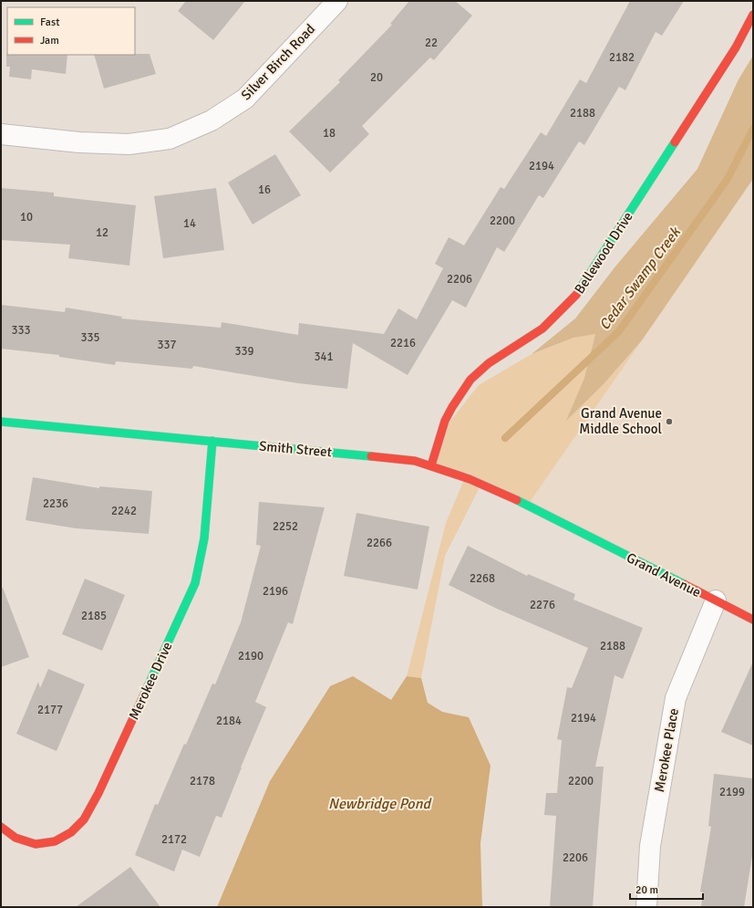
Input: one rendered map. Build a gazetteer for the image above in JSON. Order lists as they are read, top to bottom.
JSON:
{
  "streets": {
    "street": [
      "Silver Birch Road",
      "Bellewood Drive",
      "Smith Street",
      "Grand Avenue",
      "Merokee Drive",
      "Merokee Place"
    ]
  },
  "crossings": [
    ["Bellewood Drive", "Smith Street"],
    ["Smith Street", "Grand Avenue"],
    ["Smith Street", "Merokee Drive"],
    ["Grand Avenue", "Merokee Place"]
  ],
  "water": ["Cedar Swamp Creek", "Newbridge Pond"],
  "places": ["Grand Avenue Middle School"],
  "house_numbers": [
    "22",
    "2182",
    "20",
    "2188",
    "18",
    "2194",
    "16",
    "10",
    "2200",
    "14",
    "12",
    "2206",
    "333",
    "335",
    "2216",
    "337",
    "339",
    "341",
    "2236",
    "2242",
    "2252",
    "2266",
    "2268",
    "2196",
    "2276",
    "2185",
    "2188",
    "2190",
    "2177",
    "2194",
    "2184",
    "2178",
    "2200",
    "2199",
    "2172",
    "2206"
  ],
  "legend": ["Fast", "Jam"],
  "scale_bar": "20 m"
}
